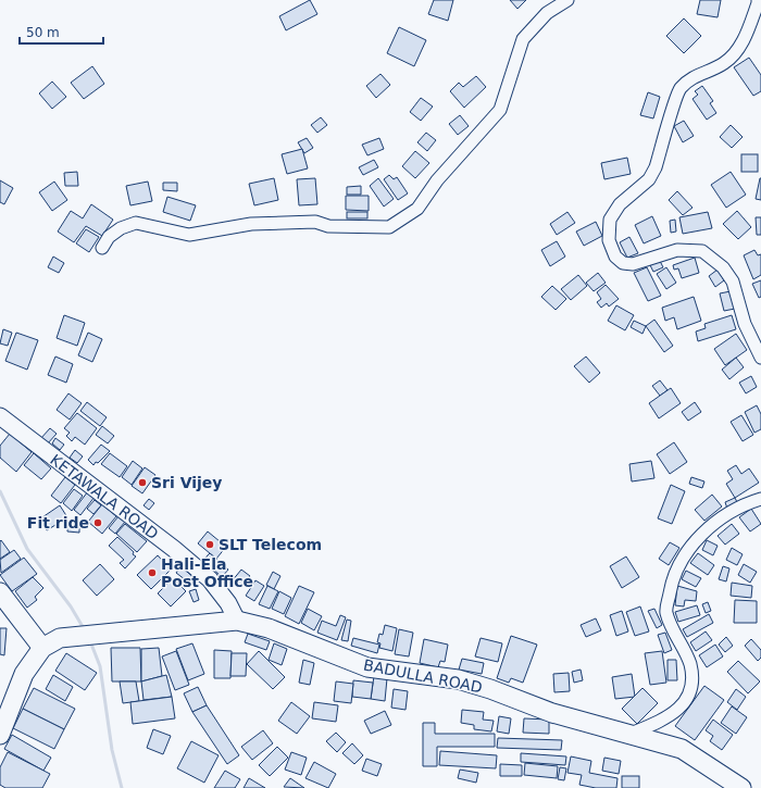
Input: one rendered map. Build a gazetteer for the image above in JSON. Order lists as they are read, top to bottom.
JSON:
{
  "streets": {
    "highway": ["BADULLA ROAD"],
    "main road": ["KETAWALA ROAD"]
  },
  "crossings": [
    ["KETAWALA ROAD", "BADULLA ROAD"]
  ],
  "places": [
    "Sri Vijey",
    "Fit ride",
    "SLT Telecom",
    "Hali-Ela Post Office"
  ],
  "scale_bar": "50 m"
}
